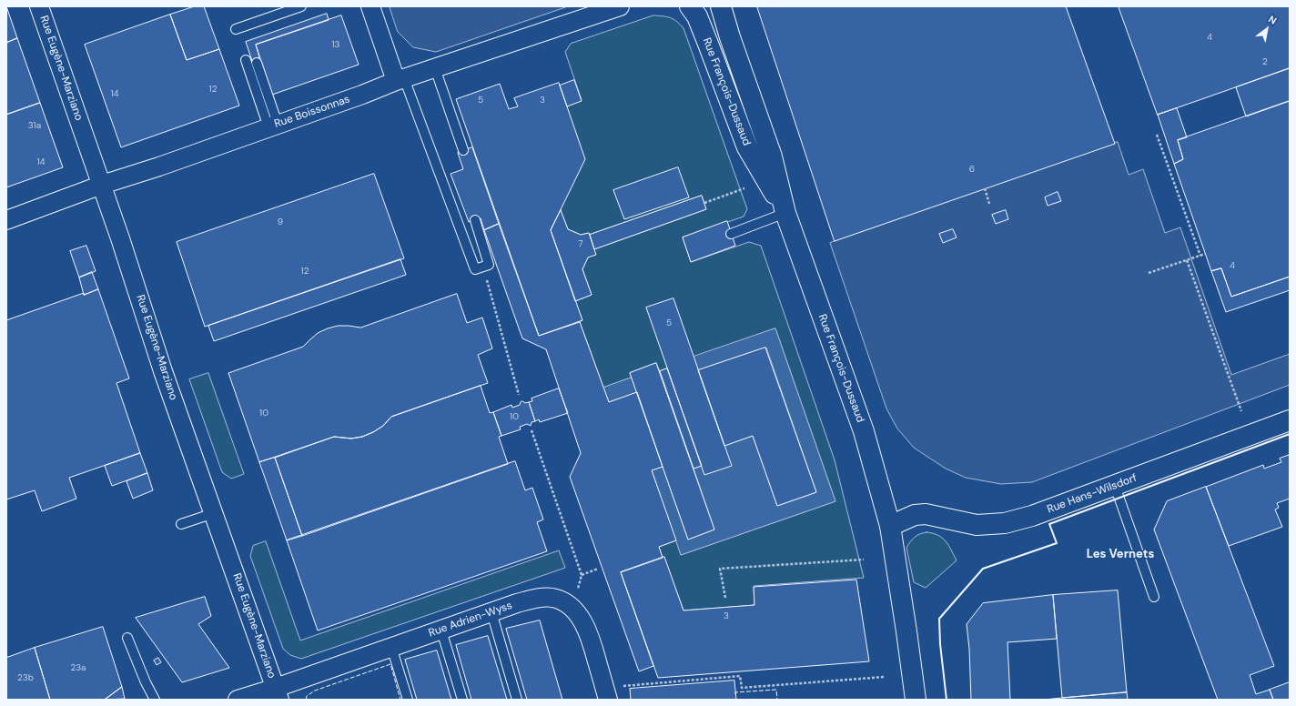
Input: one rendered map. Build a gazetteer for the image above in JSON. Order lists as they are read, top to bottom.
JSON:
{
  "streets": {
    "main road": ["Rue François-Dussaud", "Rue Hans-Wilsdorf"],
    "street": ["Rue Eugène-Marziano", "Rue Boissonnas", "Rue Adrien-Wyss"]
  },
  "crossings": [
    ["Rue Eugène-Marziano", "Rue Boissonnas"],
    ["Rue Eugène-Marziano", "Rue Adrien-Wyss"],
    ["Rue François-Dussaud", "Rue Hans-Wilsdorf"]
  ],
  "districts": ["Les Vernets"],
  "house_numbers": [
    "4",
    "13",
    "2",
    "12",
    "14",
    "5",
    "3",
    "31a",
    "14",
    "6",
    "9",
    "7",
    "4",
    "12",
    "5",
    "10",
    "10",
    "3",
    "23a",
    "23b"
  ],
  "north": "top right"
}
